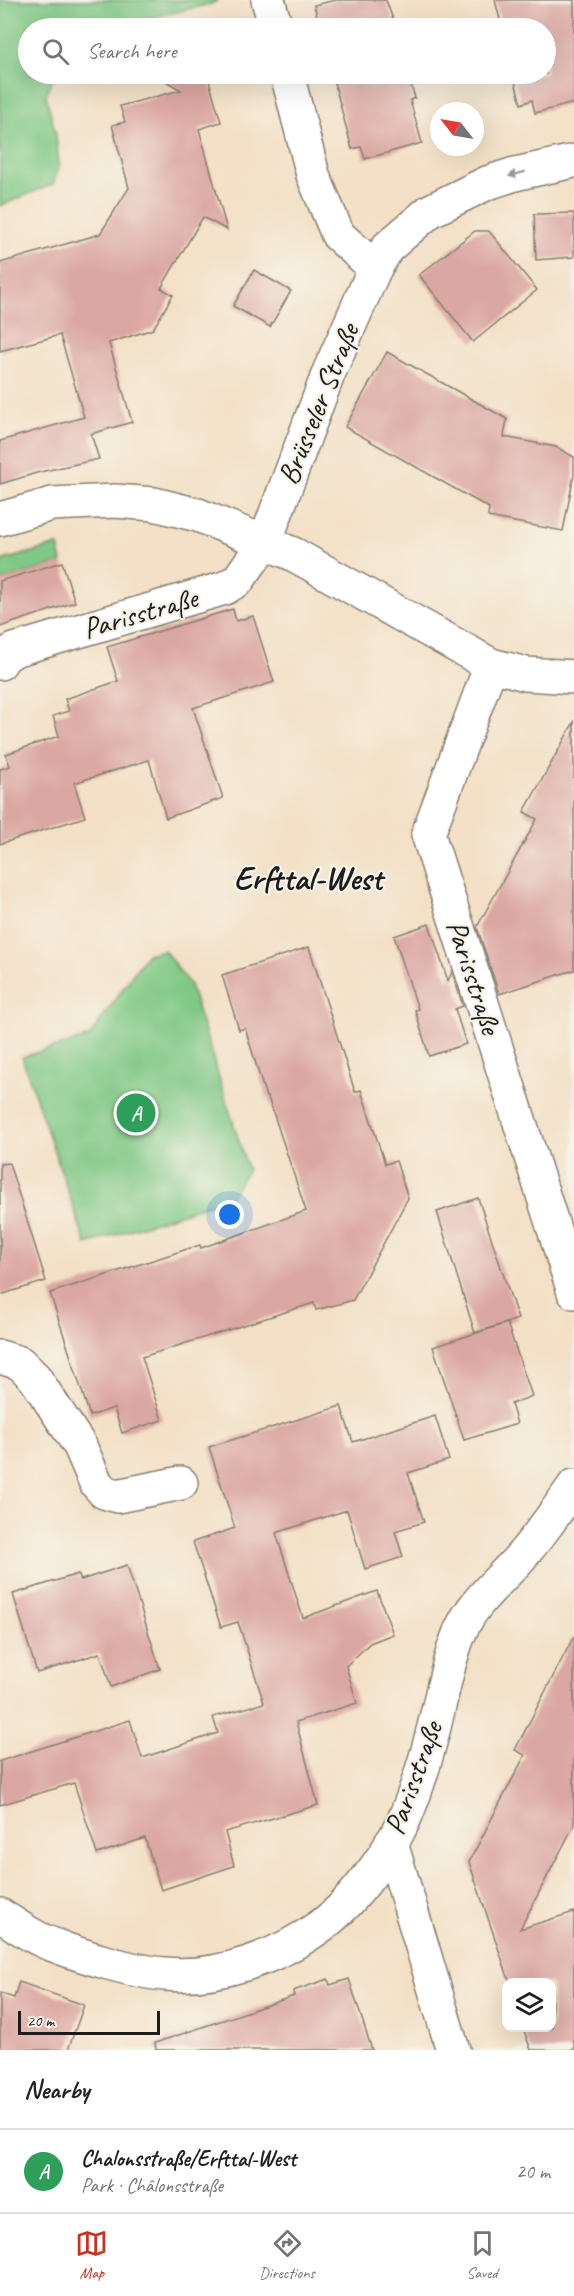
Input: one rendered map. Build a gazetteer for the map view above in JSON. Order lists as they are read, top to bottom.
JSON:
{
  "streets": {
    "street": ["Brüsseler Straße", "Parisstraße"]
  },
  "crossings": [
    ["Brüsseler Straße", "Parisstraße"]
  ],
  "one_way": ["Brüsseler Straße"],
  "districts": ["Erfttal-West"],
  "scale_bar": "20 m",
  "north": "top left",
  "page": {
    "search": "Search here",
    "pins": "A",
    "scale": "20 m",
    "heading": "Nearby",
    "list": [
      {
        "mark": "A",
        "name": "Chalonsstraße/Erfttal-West",
        "note": "Park · Châlonsstraße",
        "value": "20 m"
      }
    ],
    "nav": ["Map", "Directions", "Saved"]
  }
}
